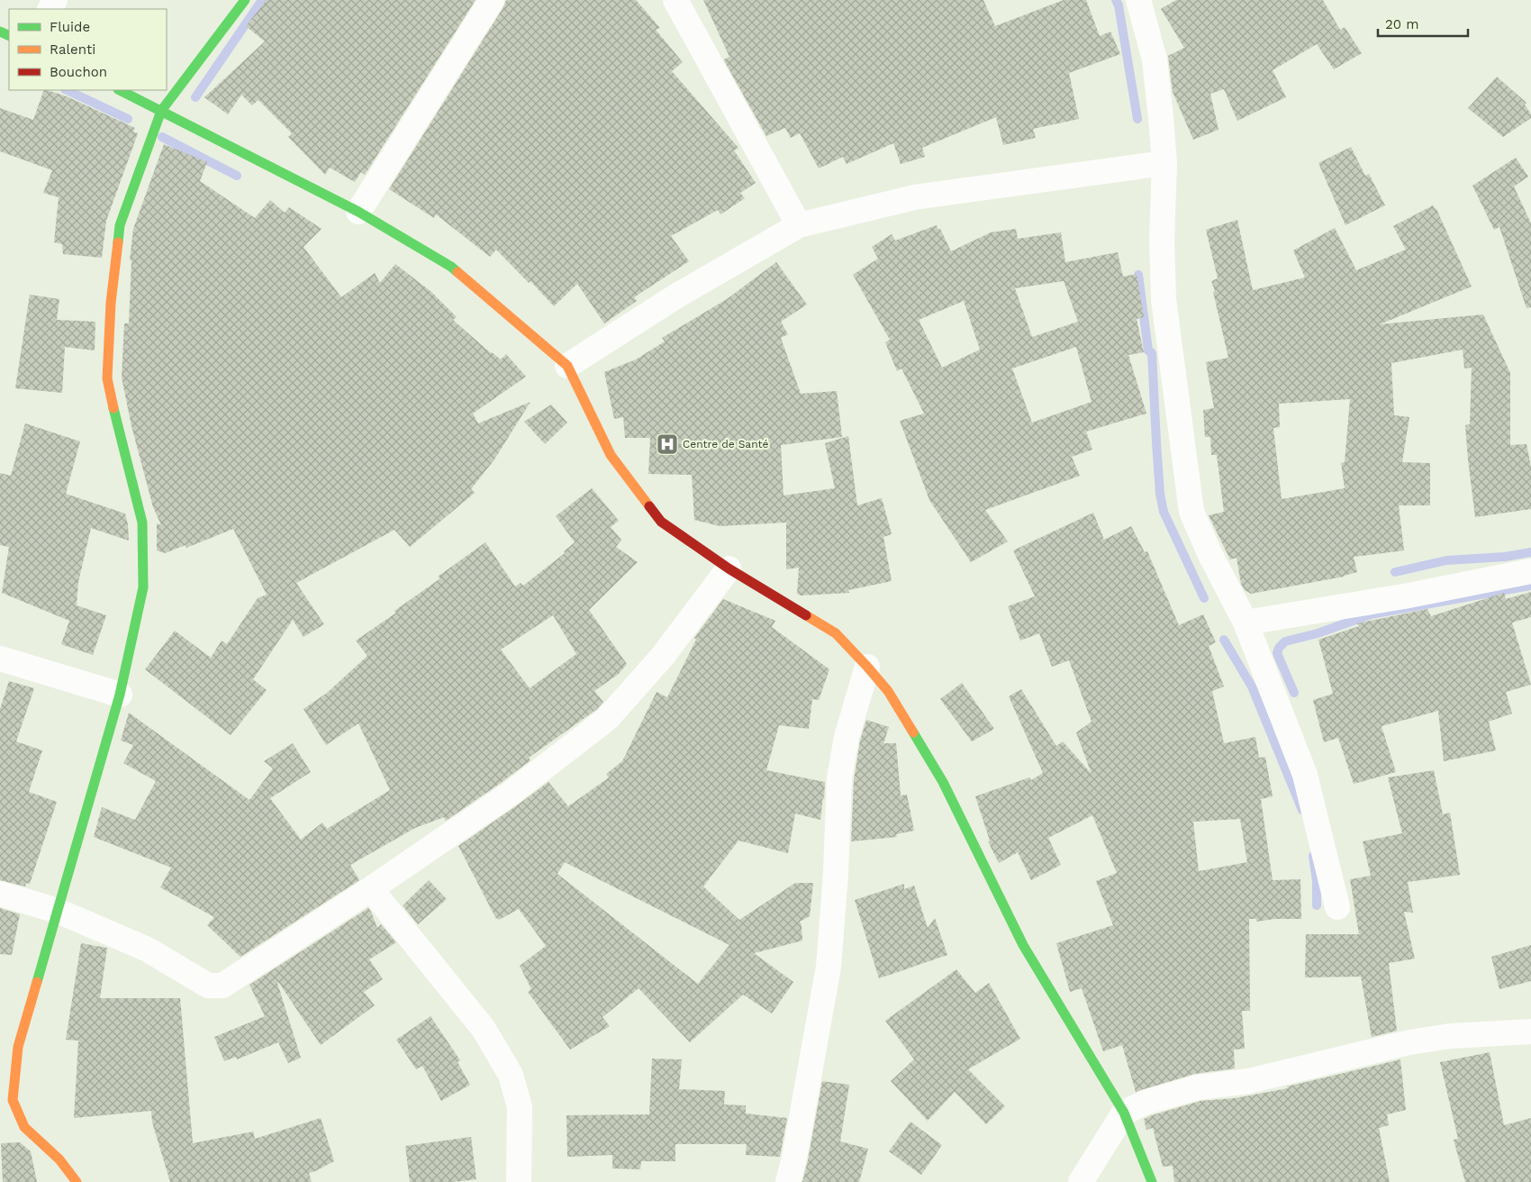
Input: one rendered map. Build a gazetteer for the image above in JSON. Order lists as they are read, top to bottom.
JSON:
{
  "places": {
    "hospital": ["Centre de Santé"]
  },
  "legend": ["Fluide", "Ralenti", "Bouchon"],
  "scale_bar": "20 m"
}
